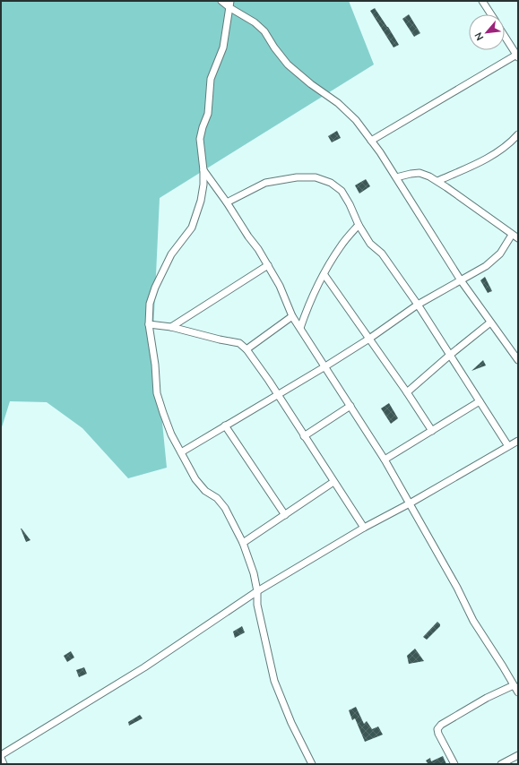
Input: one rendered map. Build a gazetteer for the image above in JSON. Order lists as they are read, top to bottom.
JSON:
{
  "north": "bottom left"
}
